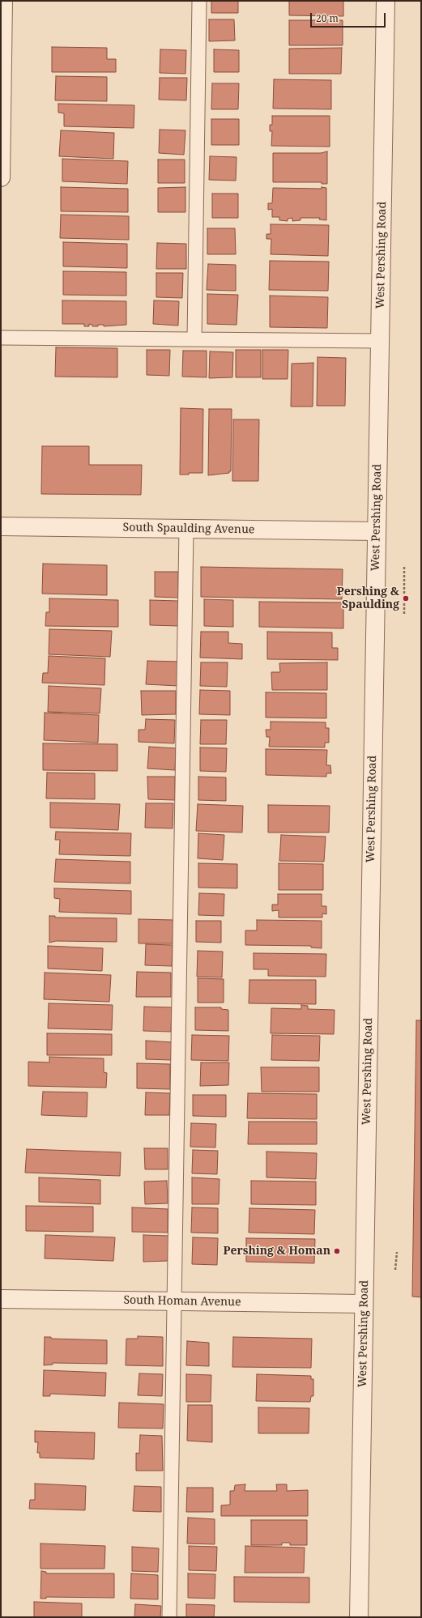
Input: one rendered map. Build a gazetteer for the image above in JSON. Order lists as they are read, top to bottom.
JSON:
{
  "streets": {
    "street": ["West Pershing Road", "South Spaulding Avenue", "South Homan Avenue"]
  },
  "crossings": [
    ["West Pershing Road", "South Spaulding Avenue"],
    ["West Pershing Road", "South Homan Avenue"]
  ],
  "places": ["Pershing & Spaulding", "Pershing & Homan"],
  "scale_bar": "20 m"
}
